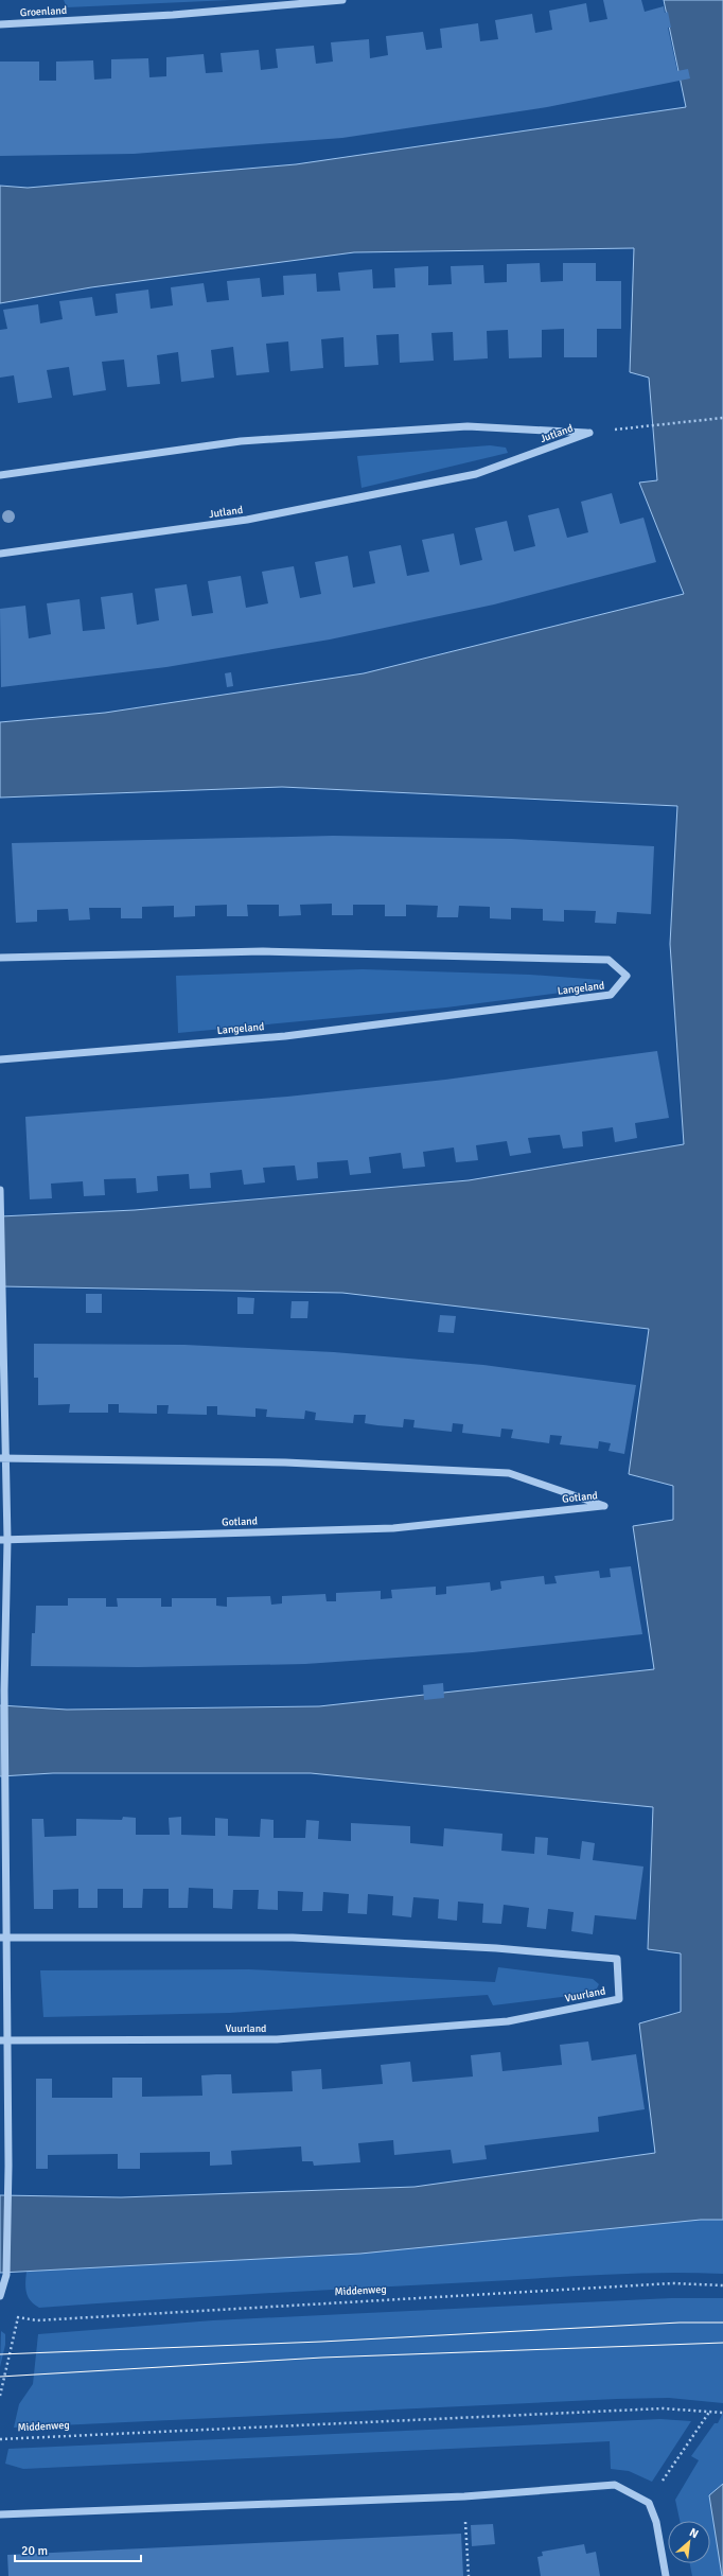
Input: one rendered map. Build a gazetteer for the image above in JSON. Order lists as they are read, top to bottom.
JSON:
{
  "streets": {
    "street": [
      "Groenland",
      "Jutland",
      "Langeland",
      "Gotland",
      "Vuurland"
    ],
    "path": ["Middenweg"]
  },
  "scale_bar": "20 m",
  "north": "top right"
}
